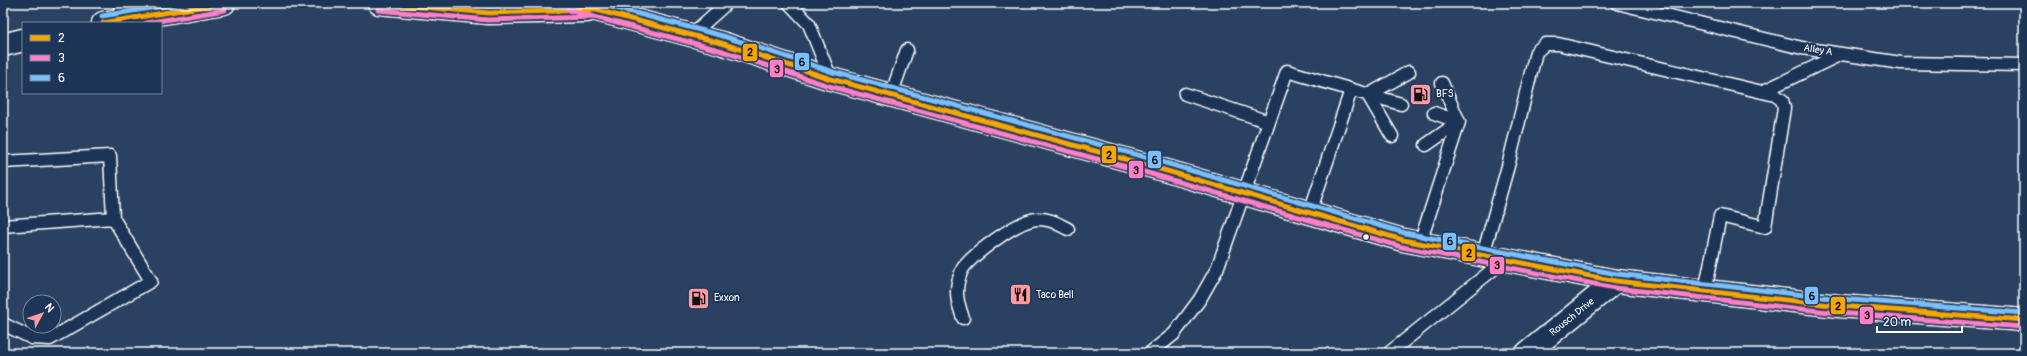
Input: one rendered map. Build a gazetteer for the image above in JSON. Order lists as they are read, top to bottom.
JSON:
{
  "streets": {
    "main road": ["Rousch Drive"],
    "lane": ["Alley A"]
  },
  "places": {
    "fuel station": ["BFS", "Exxon"],
    "restaurant": ["Taco Bell"]
  },
  "lines": ["transit line 2", "transit line 6", "transit line 3"],
  "legend": ["2", "3", "6"],
  "scale_bar": "20 m",
  "north": "top right"
}
